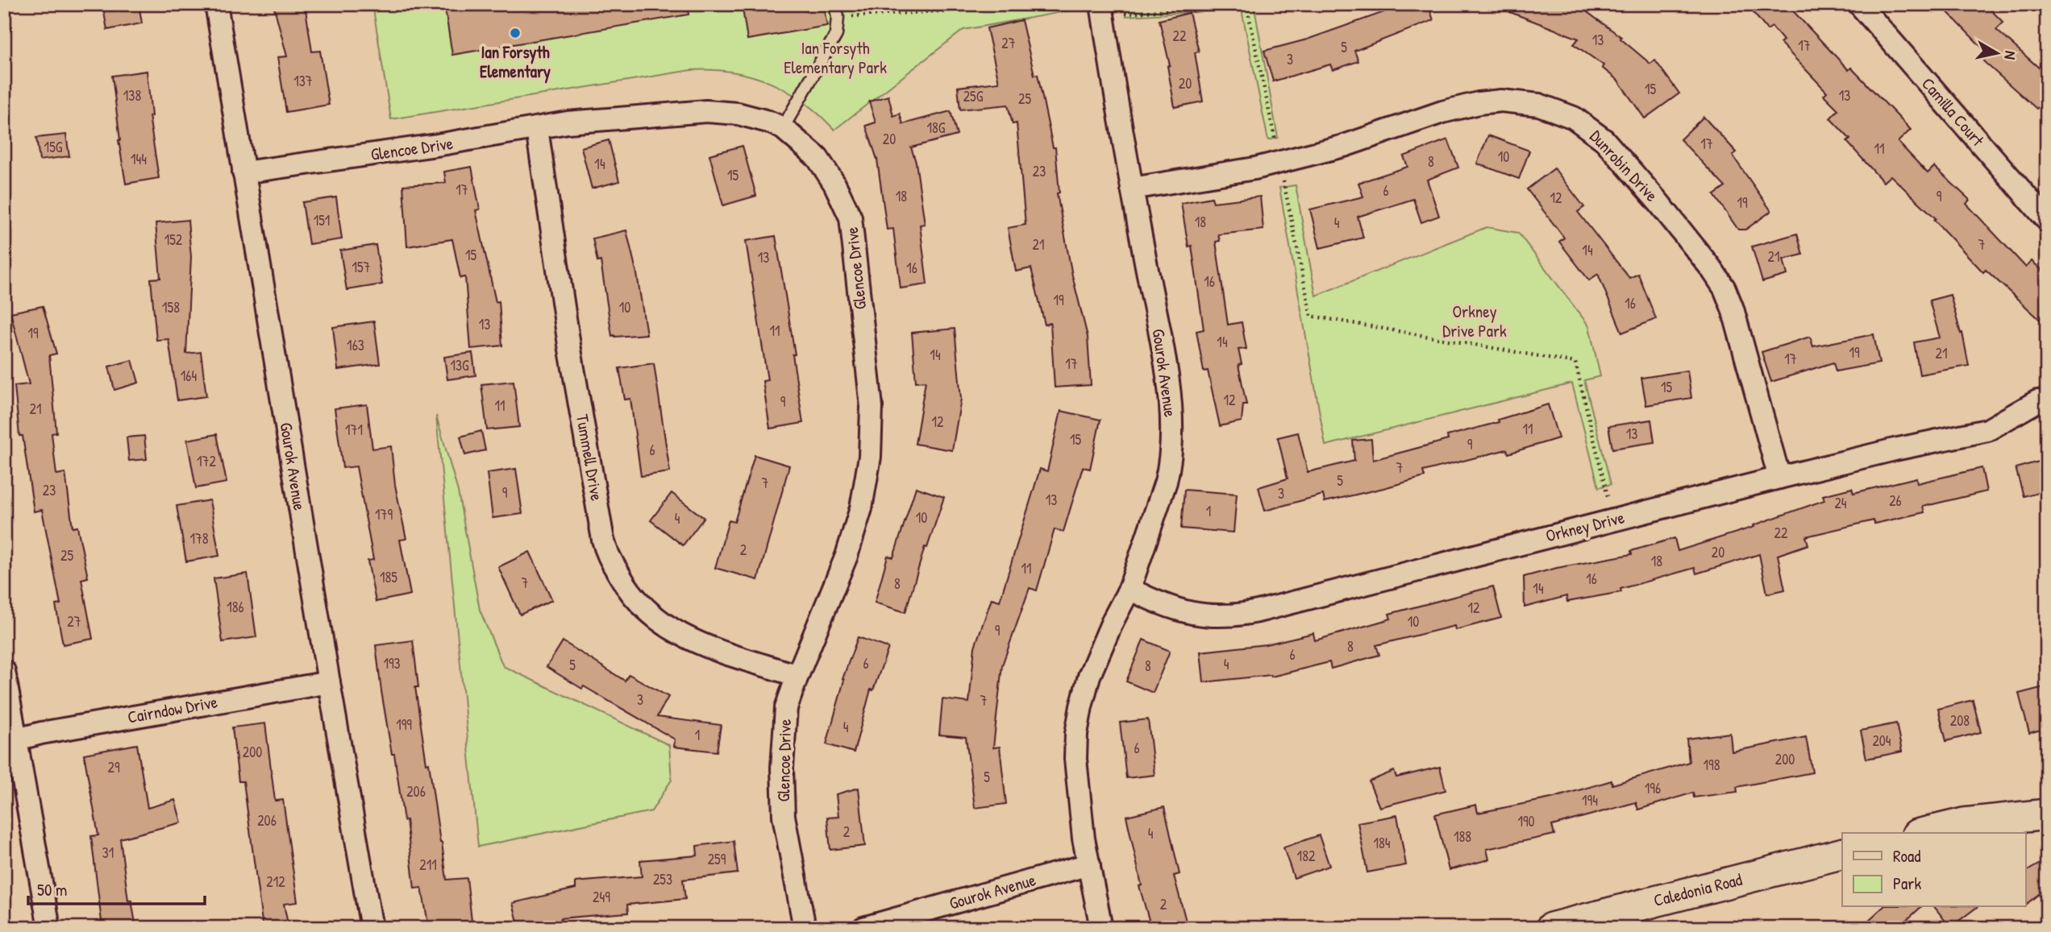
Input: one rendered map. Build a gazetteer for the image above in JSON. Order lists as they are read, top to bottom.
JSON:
{
  "streets": {
    "street": [
      "Camilla Court",
      "Glencoe Drive",
      "Dunrobin Drive",
      "Gourok Avenue",
      "Tummell Drive",
      "Orkney Drive",
      "Cairndow Drive",
      "Caledonia Road"
    ]
  },
  "crossings": [
    ["Glencoe Drive", "Gourok Avenue"],
    ["Glencoe Drive", "Tummell Drive"],
    ["Dunrobin Drive", "Gourok Avenue"],
    ["Dunrobin Drive", "Orkney Drive"],
    ["Gourok Avenue", "Orkney Drive"],
    ["Gourok Avenue", "Cairndow Drive"]
  ],
  "parks": ["Ian Forsyth Elementary Park", "Orkney Drive Park"],
  "places": ["Ian Forsyth Elementary"],
  "house_numbers": [
    "22",
    "13",
    "27",
    "17",
    "5",
    "3",
    "137",
    "20",
    "15",
    "138",
    "13",
    "25G",
    "25",
    "18G",
    "20",
    "17",
    "15G",
    "11",
    "10",
    "144",
    "8",
    "14",
    "23",
    "15",
    "17",
    "6",
    "18",
    "9",
    "12",
    "19",
    "151",
    "18",
    "4",
    "152",
    "21",
    "7",
    "14",
    "15",
    "21",
    "13",
    "157",
    "16",
    "16",
    "19",
    "16",
    "158",
    "10",
    "13",
    "11",
    "19",
    "14",
    "163",
    "19",
    "21",
    "14",
    "17",
    "17",
    "13G",
    "164",
    "15",
    "12",
    "9",
    "11",
    "21",
    "12",
    "11",
    "171",
    "13",
    "15",
    "9",
    "6",
    "172",
    "7",
    "5",
    "7",
    "23",
    "9",
    "3",
    "13",
    "26",
    "24",
    "1",
    "179",
    "10",
    "4",
    "22",
    "178",
    "2",
    "20",
    "25",
    "18",
    "11",
    "185",
    "16",
    "7",
    "8",
    "14",
    "186",
    "12",
    "27",
    "10",
    "9",
    "8",
    "6",
    "193",
    "6",
    "4",
    "5",
    "8",
    "3",
    "7",
    "208",
    "199",
    "4",
    "1",
    "204",
    "6",
    "200",
    "200",
    "198",
    "29",
    "5",
    "196",
    "206",
    "194",
    "206",
    "190",
    "2",
    "4",
    "188",
    "184",
    "31",
    "182",
    "259",
    "211",
    "253",
    "212",
    "249",
    "2"
  ],
  "legend": ["Road", "Park"],
  "scale_bar": "50 m",
  "north": "right"
}
